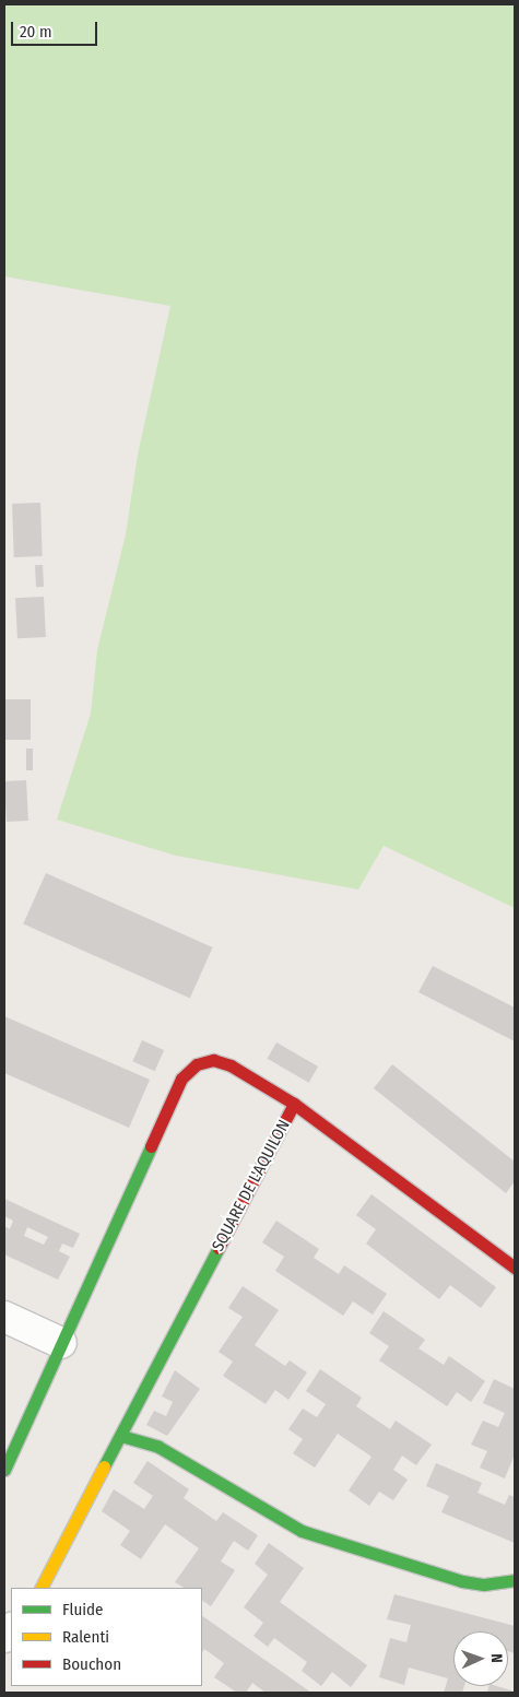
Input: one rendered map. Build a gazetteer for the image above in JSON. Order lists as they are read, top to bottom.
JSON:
{
  "streets": {
    "street": ["SQUARE DE L'AQUILON"]
  },
  "legend": ["Fluide", "Ralenti", "Bouchon"],
  "scale_bar": "20 m",
  "north": "right"
}
